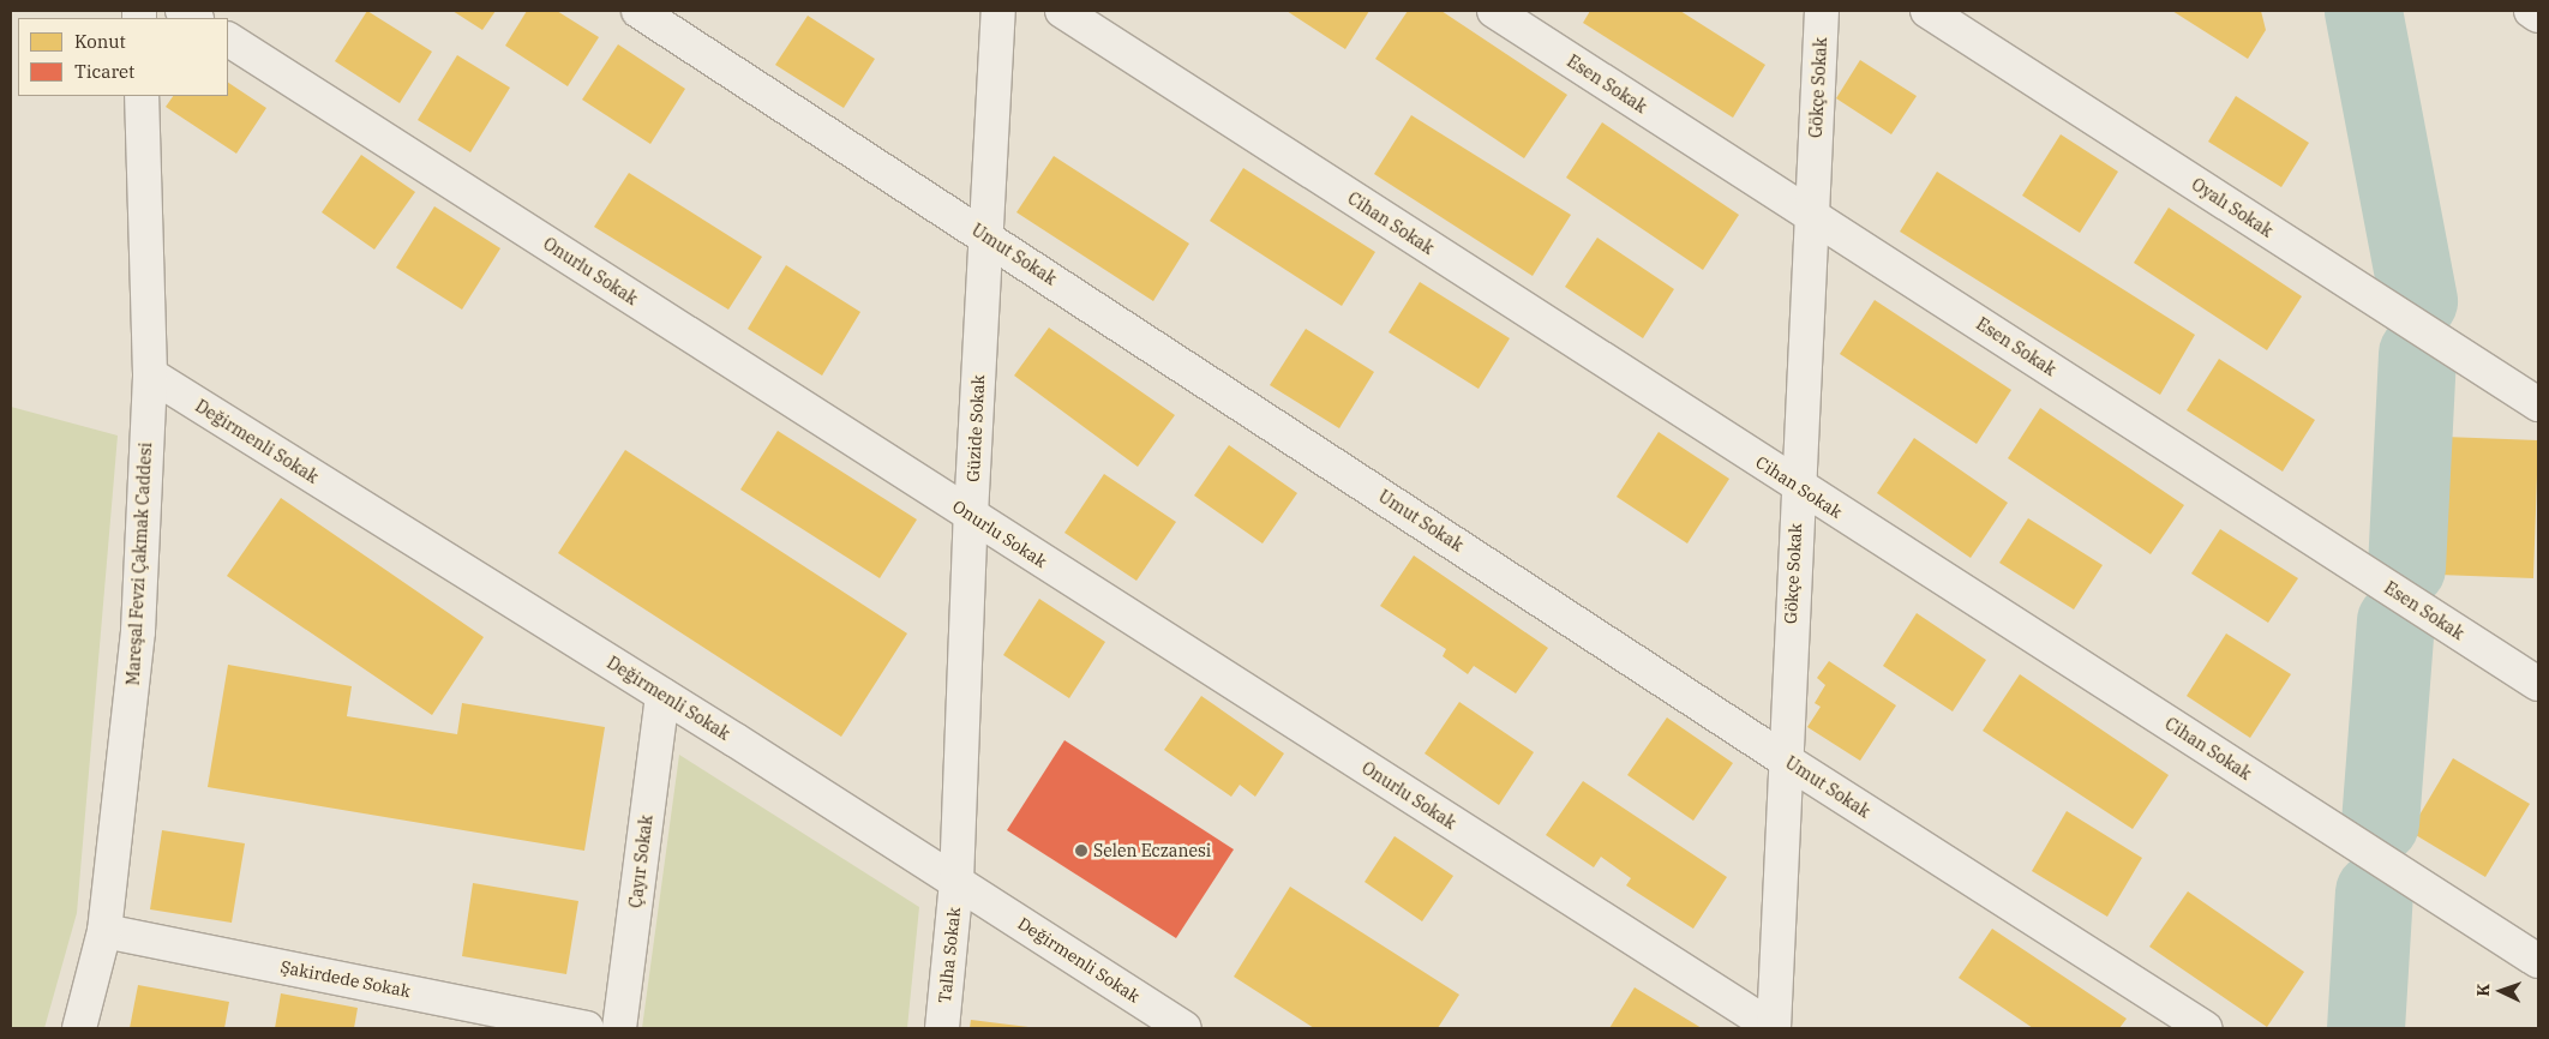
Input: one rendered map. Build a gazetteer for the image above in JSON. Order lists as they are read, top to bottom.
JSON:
{
  "streets": {
    "street": [
      "Esen Sokak",
      "Gökçe Sokak",
      "Oyalı Sokak",
      "Cihan Sokak",
      "Umut Sokak",
      "Onurlu Sokak",
      "Güzide Sokak",
      "Değirmenli Sokak",
      "Mareşal Fevzi Çakmak Caddesi",
      "Çayır Sokak",
      "Talha Sokak",
      "Şakirdede Sokak"
    ]
  },
  "crossings": [
    ["Esen Sokak", "Gökçe Sokak"],
    ["Gökçe Sokak", "Cihan Sokak"],
    ["Gökçe Sokak", "Umut Sokak"],
    ["Gökçe Sokak", "Onurlu Sokak"],
    ["Umut Sokak", "Güzide Sokak"],
    ["Onurlu Sokak", "Güzide Sokak"],
    ["Güzide Sokak", "Değirmenli Sokak"],
    ["Güzide Sokak", "Talha Sokak"],
    ["Değirmenli Sokak", "Mareşal Fevzi Çakmak Caddesi"],
    ["Değirmenli Sokak", "Çayır Sokak"],
    ["Değirmenli Sokak", "Talha Sokak"],
    ["Mareşal Fevzi Çakmak Caddesi", "Şakirdede Sokak"]
  ],
  "places": ["Selen Eczanesi"],
  "legend": ["Konut", "Ticaret"],
  "north": "left"
}
